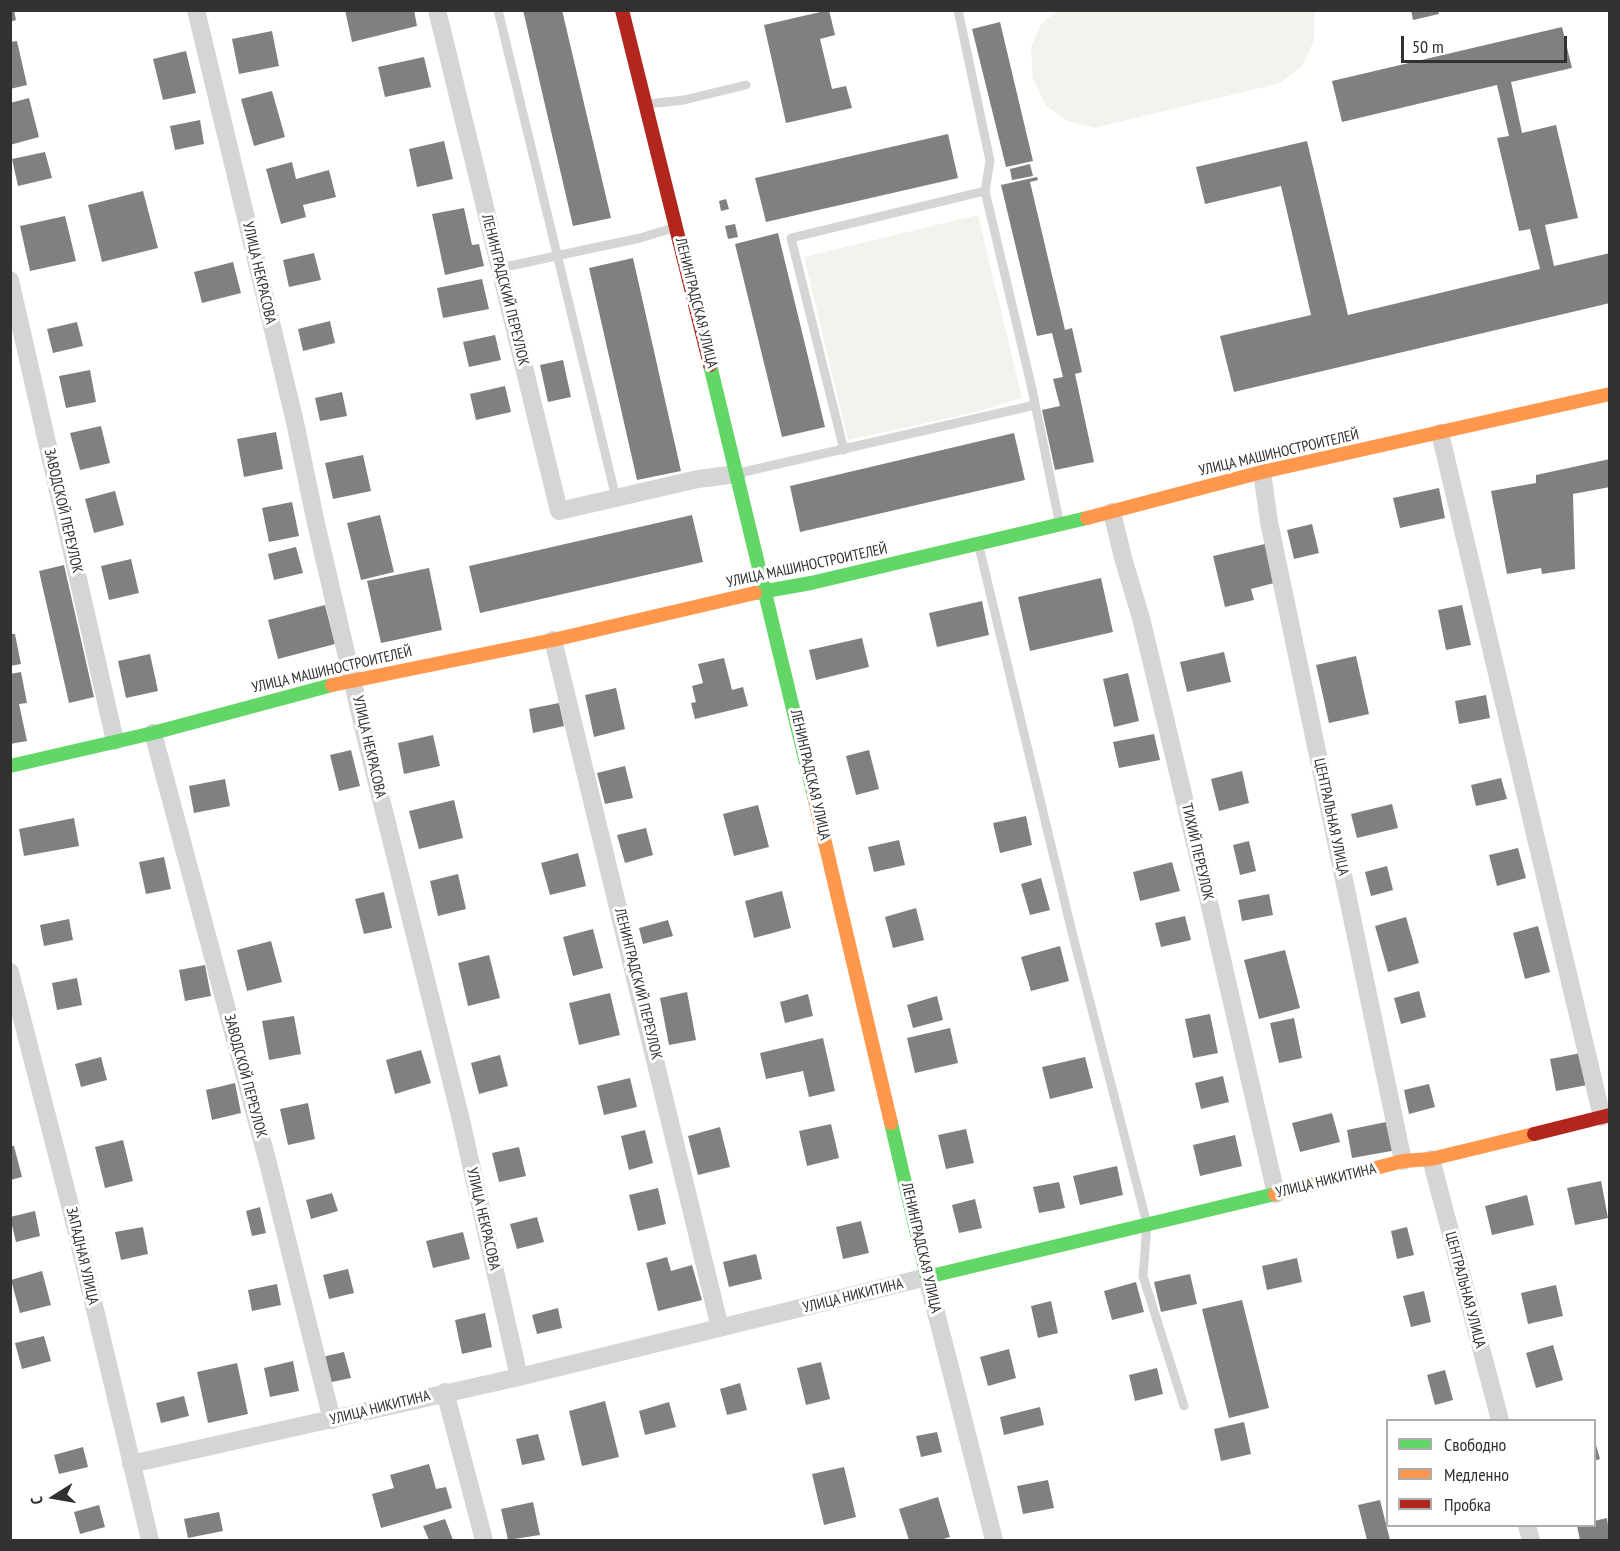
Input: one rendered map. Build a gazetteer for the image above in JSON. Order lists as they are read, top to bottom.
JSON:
{
  "streets": {
    "street": [
      "УЛИЦА НЕКРАСОВА",
      "ЛЕНИНГРАДСКИЙ ПЕРЕУЛОК",
      "ЛЕНИНГРАДСКАЯ УЛИЦА",
      "УЛИЦА МАШИНОСТРОИТЕЛЕЙ",
      "ЗАВОДСКОЙ ПЕРЕУЛОК",
      "ЦЕНТРАЛЬНАЯ УЛИЦА",
      "ТИХИЙ ПЕРЕУЛОК",
      "УЛИЦА НИКИТИНА",
      "ЗАПАДНАЯ УЛИЦА"
    ]
  },
  "crossings": [
    ["УЛИЦА НЕКРАСОВА", "УЛИЦА МАШИНОСТРОИТЕЛЕЙ"],
    ["УЛИЦА НЕКРАСОВА", "УЛИЦА НИКИТИНА"],
    ["ЛЕНИНГРАДСКИЙ ПЕРЕУЛОК", "УЛИЦА МАШИНОСТРОИТЕЛЕЙ"],
    ["ЛЕНИНГРАДСКИЙ ПЕРЕУЛОК", "УЛИЦА НИКИТИНА"],
    ["ЛЕНИНГРАДСКАЯ УЛИЦА", "УЛИЦА МАШИНОСТРОИТЕЛЕЙ"],
    ["ЛЕНИНГРАДСКАЯ УЛИЦА", "УЛИЦА НИКИТИНА"],
    ["УЛИЦА МАШИНОСТРОИТЕЛЕЙ", "ЗАВОДСКОЙ ПЕРЕУЛОК"],
    ["УЛИЦА МАШИНОСТРОИТЕЛЕЙ", "ЦЕНТРАЛЬНАЯ УЛИЦА"],
    ["УЛИЦА МАШИНОСТРОИТЕЛЕЙ", "ТИХИЙ ПЕРЕУЛОК"],
    ["ЗАВОДСКОЙ ПЕРЕУЛОК", "УЛИЦА НИКИТИНА"],
    ["ЦЕНТРАЛЬНАЯ УЛИЦА", "УЛИЦА НИКИТИНА"],
    ["ТИХИЙ ПЕРЕУЛОК", "УЛИЦА НИКИТИНА"],
    ["УЛИЦА НИКИТИНА", "ЗАПАДНАЯ УЛИЦА"]
  ],
  "legend": ["Свободно", "Медленно", "Пробка"],
  "scale_bar": "50 m",
  "north": "left"
}
